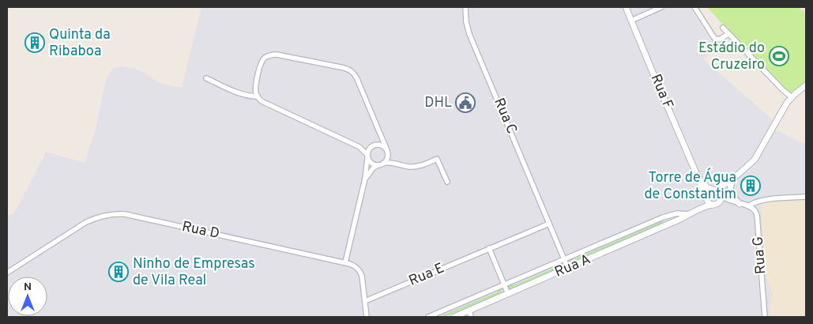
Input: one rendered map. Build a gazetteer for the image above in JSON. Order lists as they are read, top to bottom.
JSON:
{
  "streets": {
    "street": [
      "Rua F",
      "Rua C",
      "Rua D",
      "Rua G",
      "Rua A",
      "Rua E"
    ]
  },
  "crossings": [
    ["Rua C", "Rua A"],
    ["Rua C", "Rua E"],
    ["Rua D", "Rua E"]
  ],
  "places": {
    "building": ["Quinta da Ribaboa", "Torre de Água de Constantim", "Ninho de Empresas de Vila Real"],
    "sports": ["Estádio do Cruzeiro"],
    "public building": ["DHL"]
  },
  "north": "top"
}
